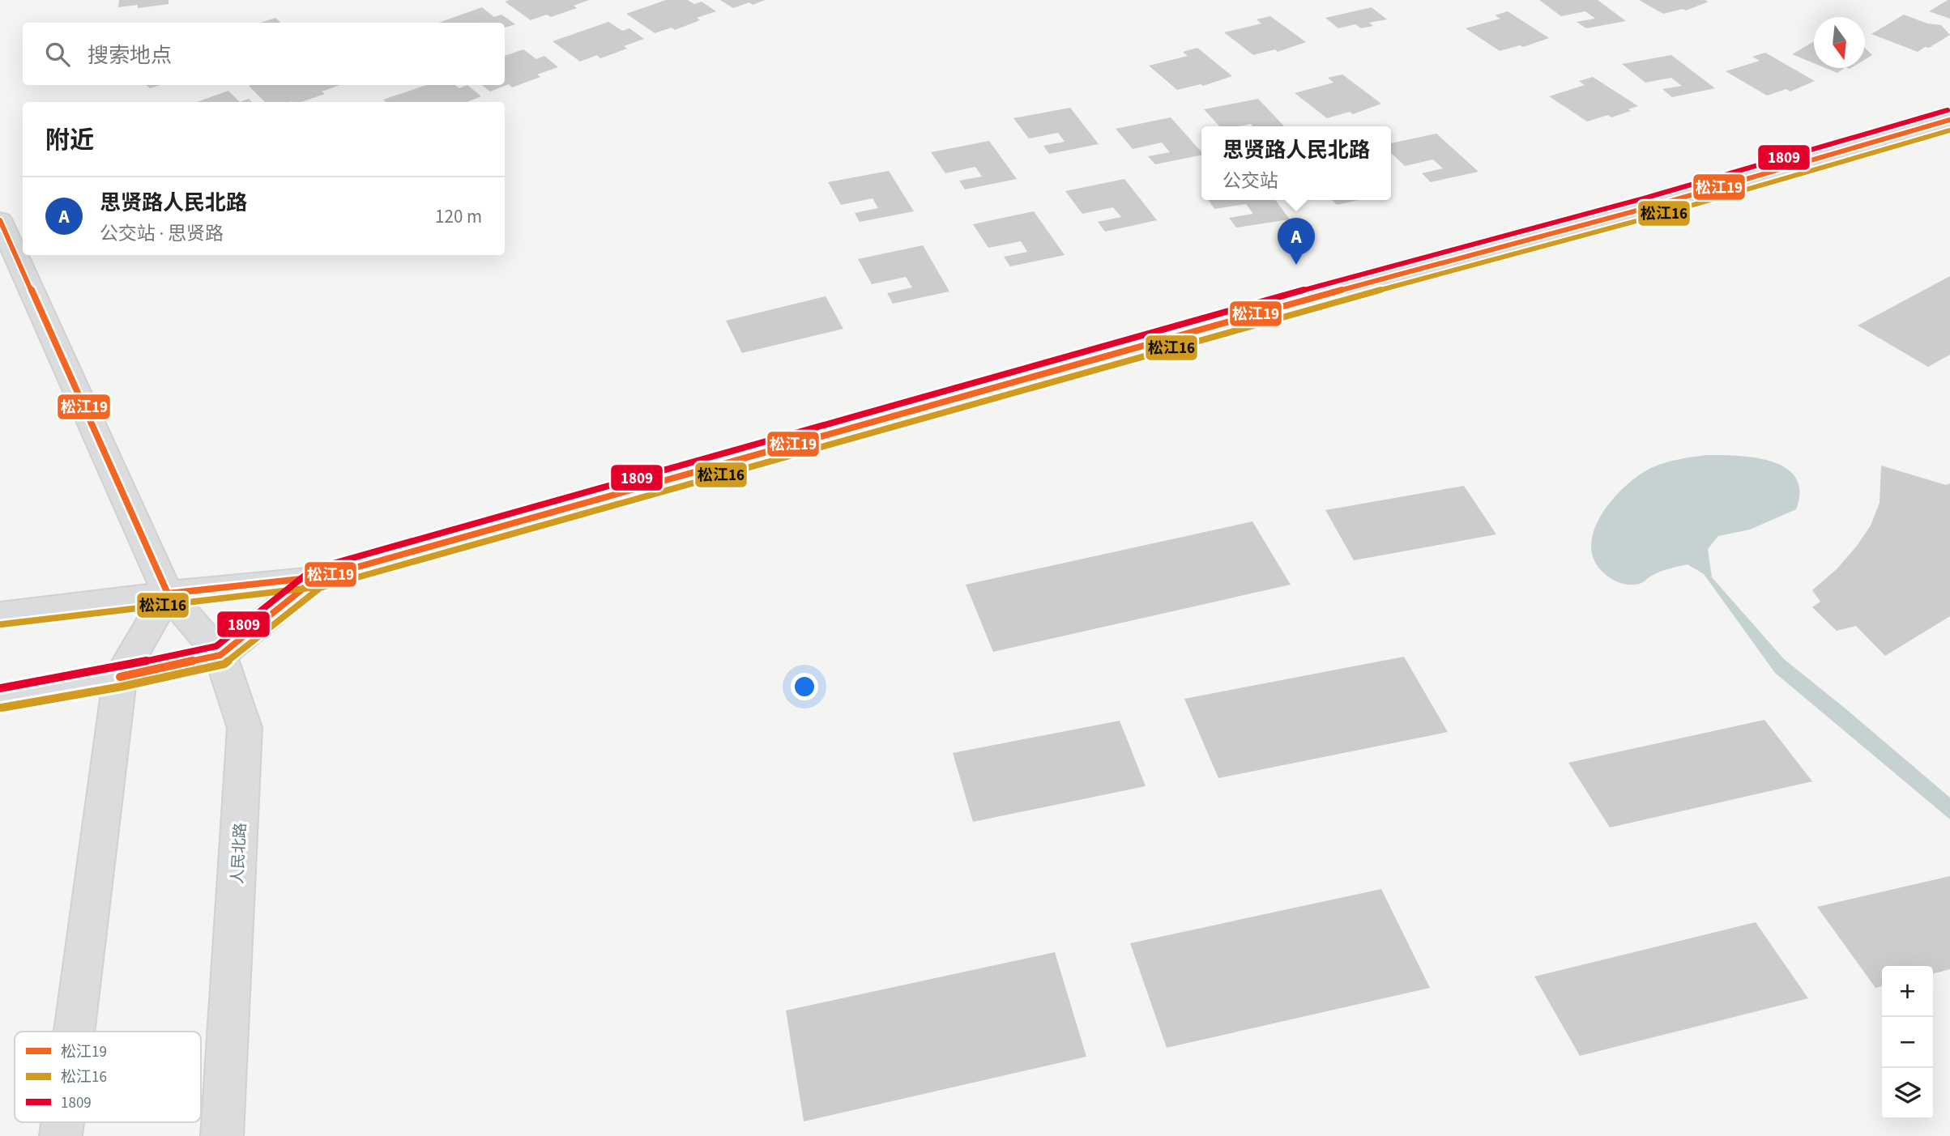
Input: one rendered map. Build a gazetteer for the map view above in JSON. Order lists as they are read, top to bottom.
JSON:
{
  "streets": {
    "main road": ["人民北路"]
  },
  "lines": ["transit line 1809", "transit line 松江19", "transit line 松江16"],
  "legend": ["松江19", "松江16", "1809"],
  "north": "bottom",
  "page": {
    "search": "搜索地点",
    "heading": "附近",
    "popup": ["思贤路人民北路", "公交站"],
    "list": [
      {
        "mark": "A",
        "name": "思贤路人民北路",
        "note": "公交站 · 思贤路",
        "value": "120 m"
      }
    ],
    "pins": "A",
    "map_buttons": ["+", "−"]
  }
}
